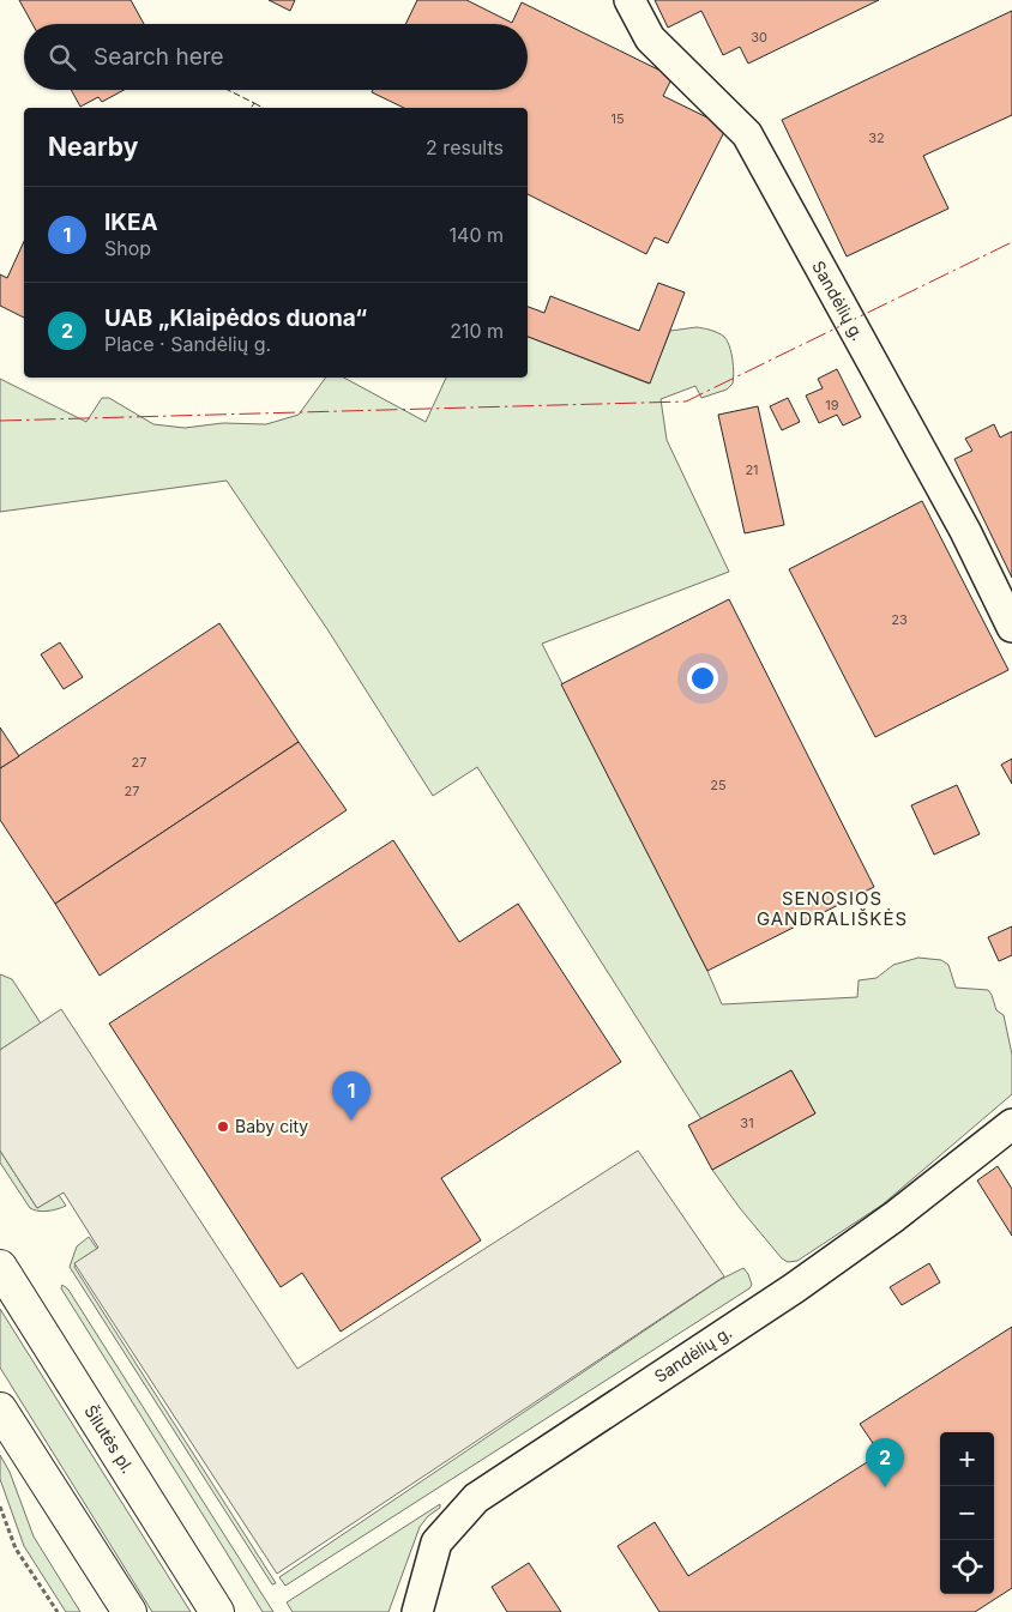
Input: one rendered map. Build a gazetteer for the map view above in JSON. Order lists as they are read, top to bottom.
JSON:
{
  "streets": {
    "main road": ["Šilutės pl."],
    "street": ["Sandėlių g."]
  },
  "districts": ["SENOSIOS GANDRALIŠKĖS"],
  "places": ["Baby city"],
  "house_numbers": [
    "30",
    "15",
    "32",
    "19",
    "21",
    "23",
    "27",
    "25",
    "27",
    "31"
  ],
  "page": {
    "search": "Search here",
    "heading": ["Nearby", "2 results"],
    "list": [
      {
        "mark": "1",
        "name": "IKEA",
        "note": "Shop",
        "value": "140 m"
      },
      {
        "mark": "2",
        "name": "UAB „Klaipėdos duona“",
        "note": "Place · Sandėlių g.",
        "value": "210 m"
      }
    ],
    "pins": ["1", "2"],
    "map_buttons": ["+", "−"]
  }
}
